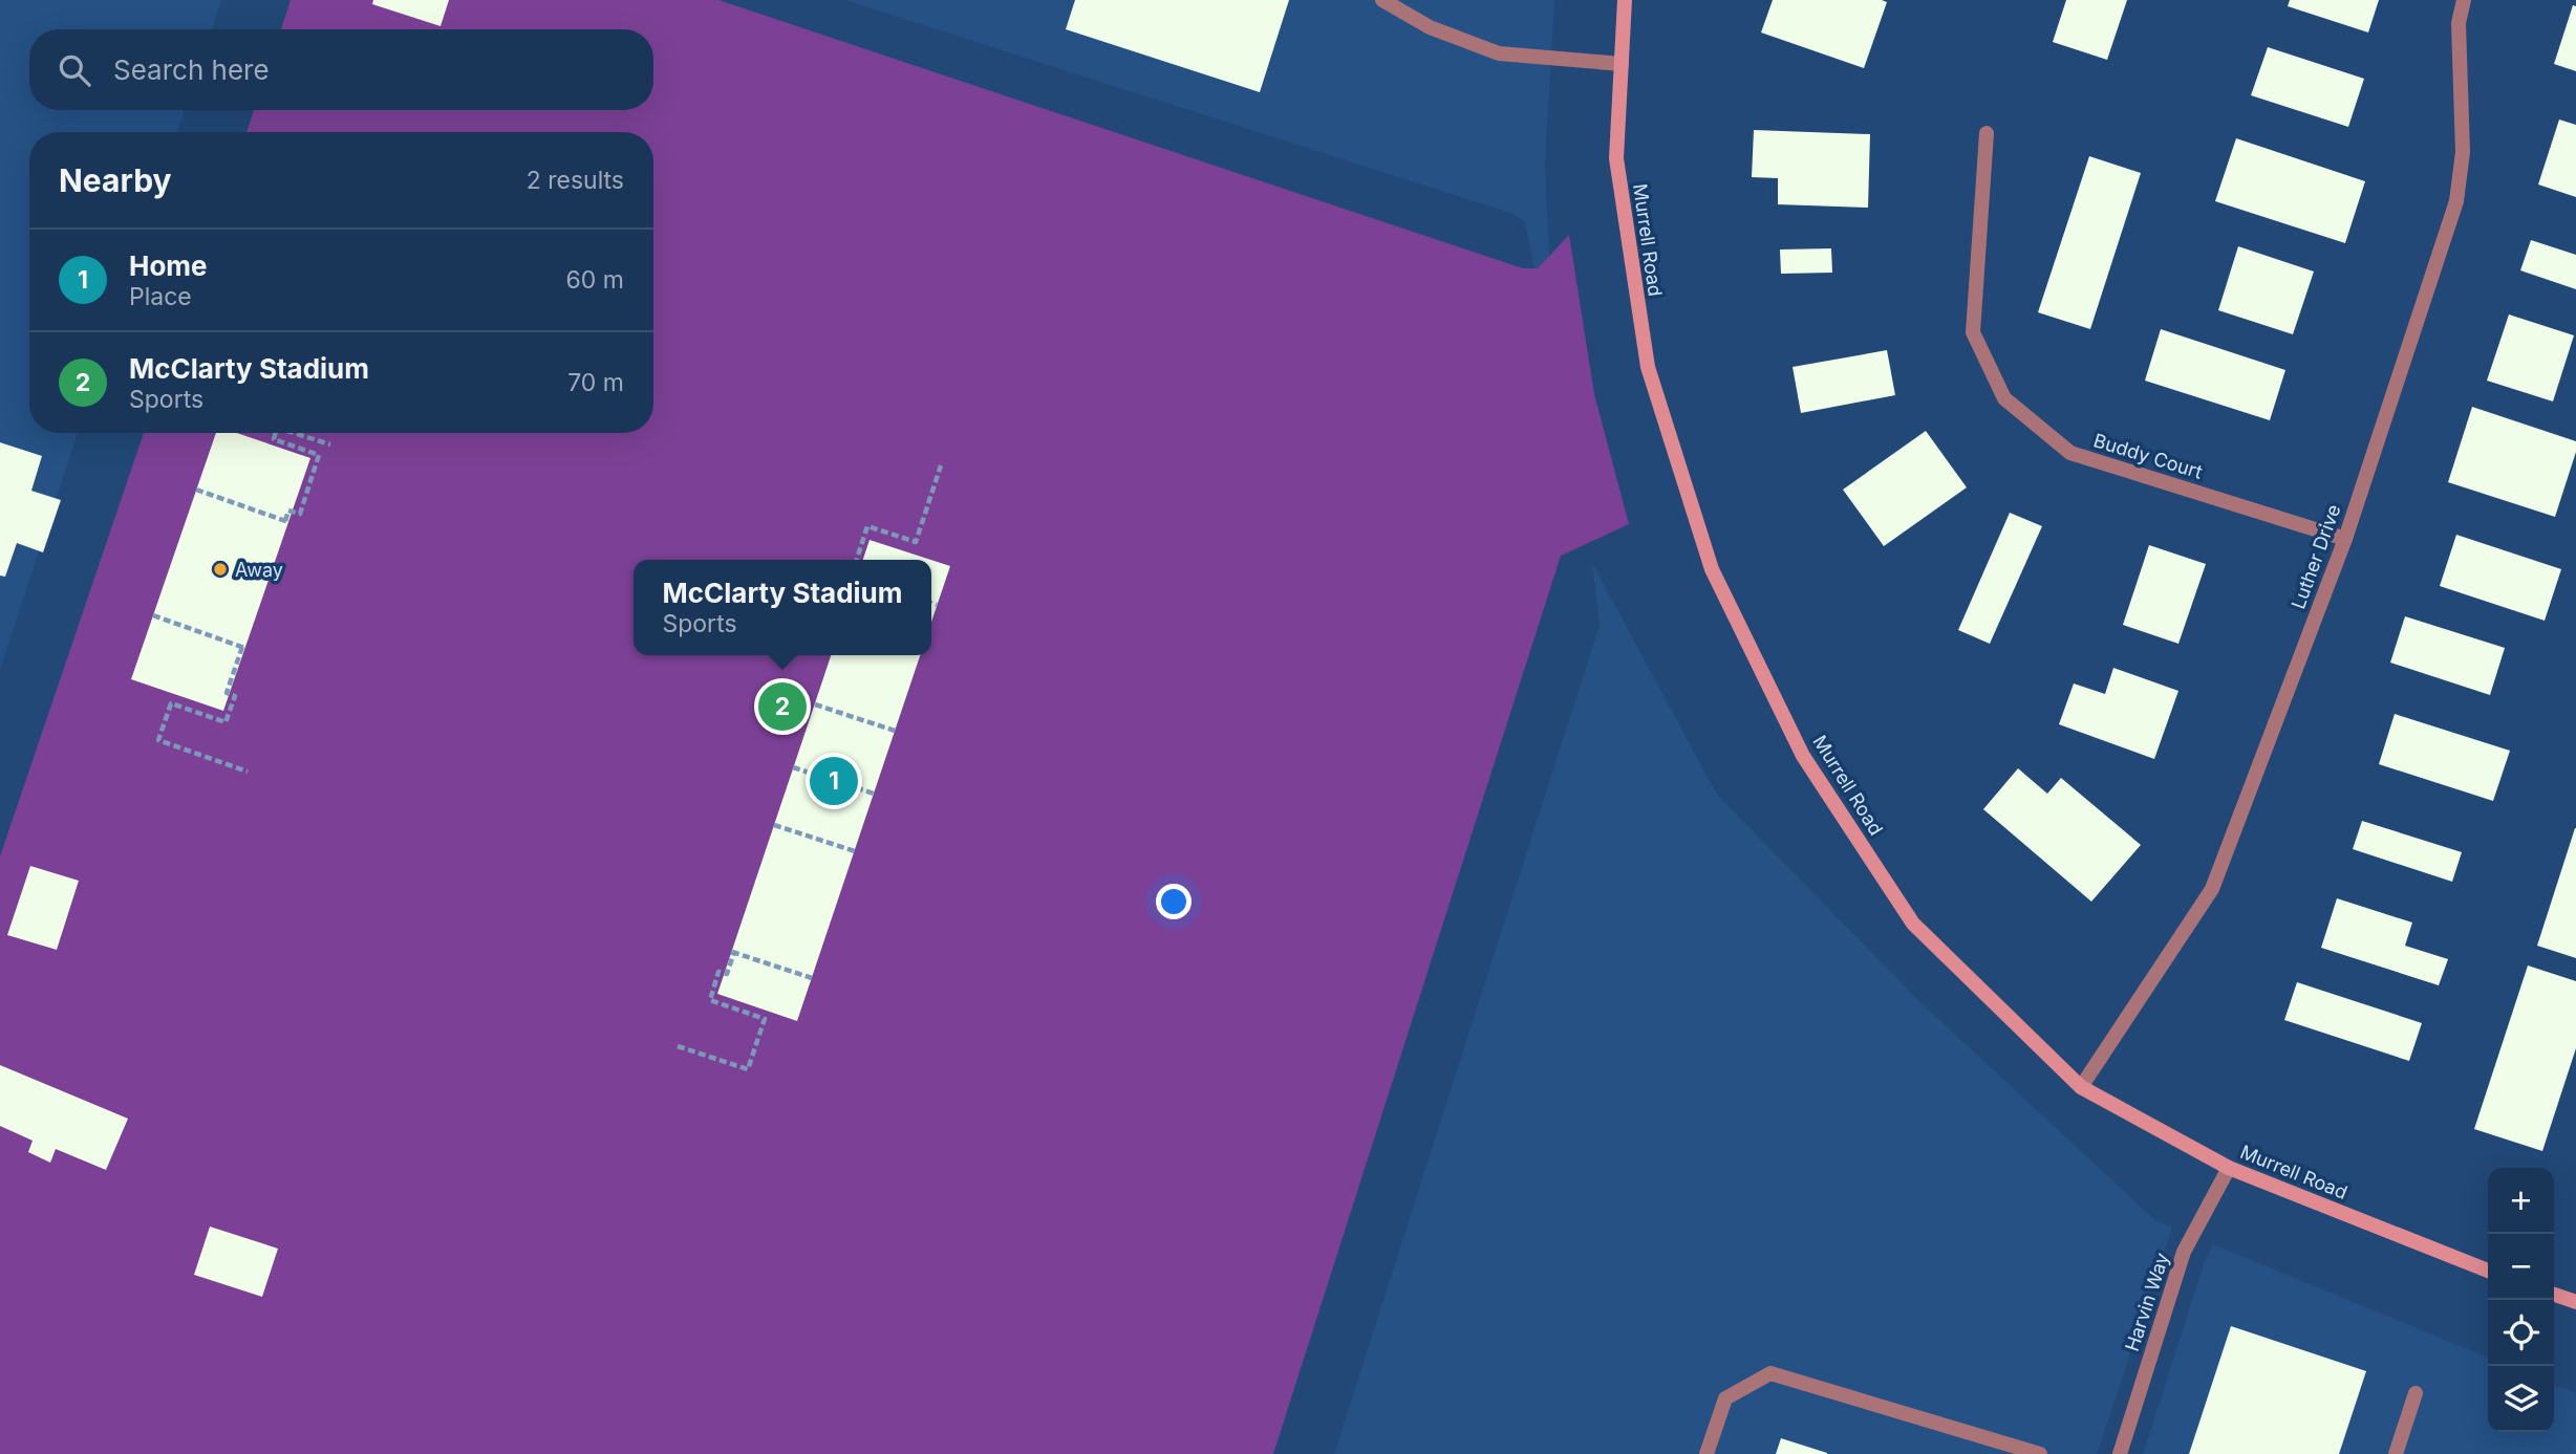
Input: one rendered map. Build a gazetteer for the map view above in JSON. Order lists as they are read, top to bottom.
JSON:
{
  "streets": {
    "street": [
      "Murrell Road",
      "Buddy Court",
      "Luther Drive",
      "Harvin Way"
    ]
  },
  "crossings": [
    ["Murrell Road", "Luther Drive"],
    ["Murrell Road", "Harvin Way"],
    ["Buddy Court", "Luther Drive"]
  ],
  "places": ["Away"],
  "page": {
    "search": "Search here",
    "heading": ["Nearby", "2 results"],
    "list": [
      {
        "mark": "1",
        "name": "Home",
        "note": "Place",
        "value": "60 m"
      },
      {
        "mark": "2",
        "name": "McClarty Stadium",
        "note": "Sports",
        "value": "70 m"
      }
    ],
    "popup": ["McClarty Stadium", "Sports"],
    "pins": ["2", "1"],
    "map_buttons": ["+", "−"]
  }
}
